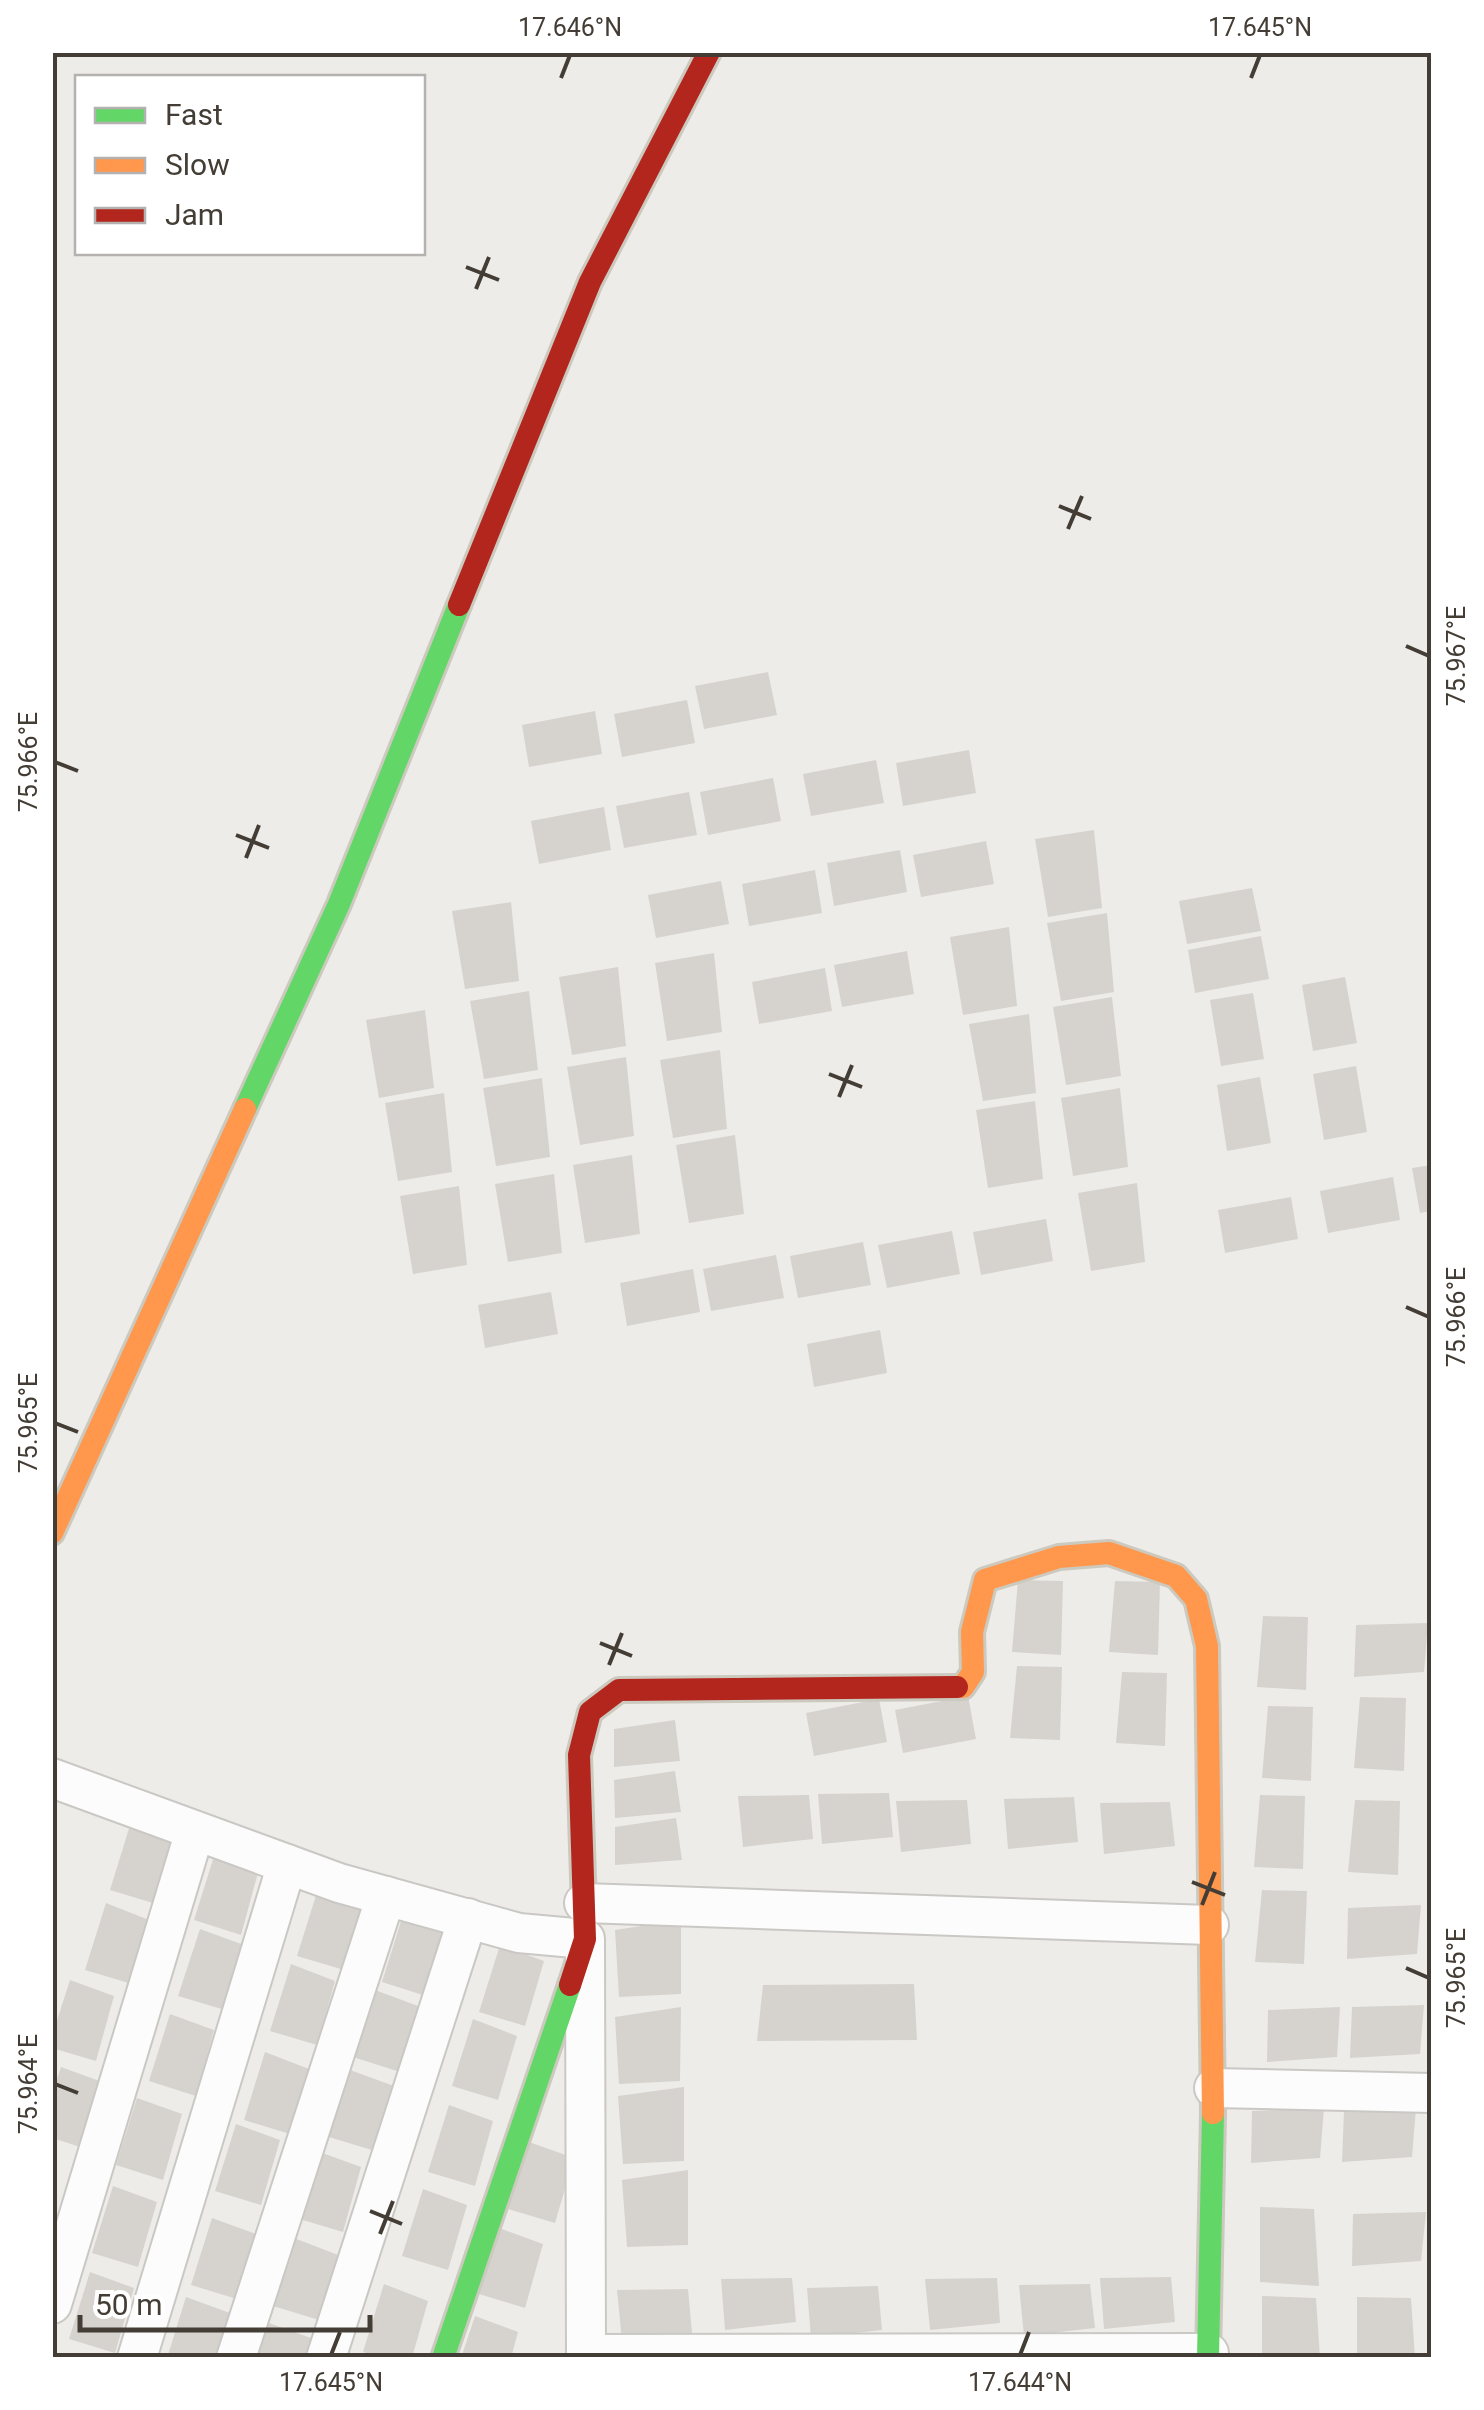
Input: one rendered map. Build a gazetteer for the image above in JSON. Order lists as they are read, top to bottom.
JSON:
{
  "legend": ["Fast", "Slow", "Jam"],
  "scale_bar": "50 m",
  "coordinates": [
    "17.646°N",
    "17.645°N",
    "75.967°E",
    "75.966°E",
    "75.965°E",
    "75.964°E",
    "17.644°N"
  ]
}
